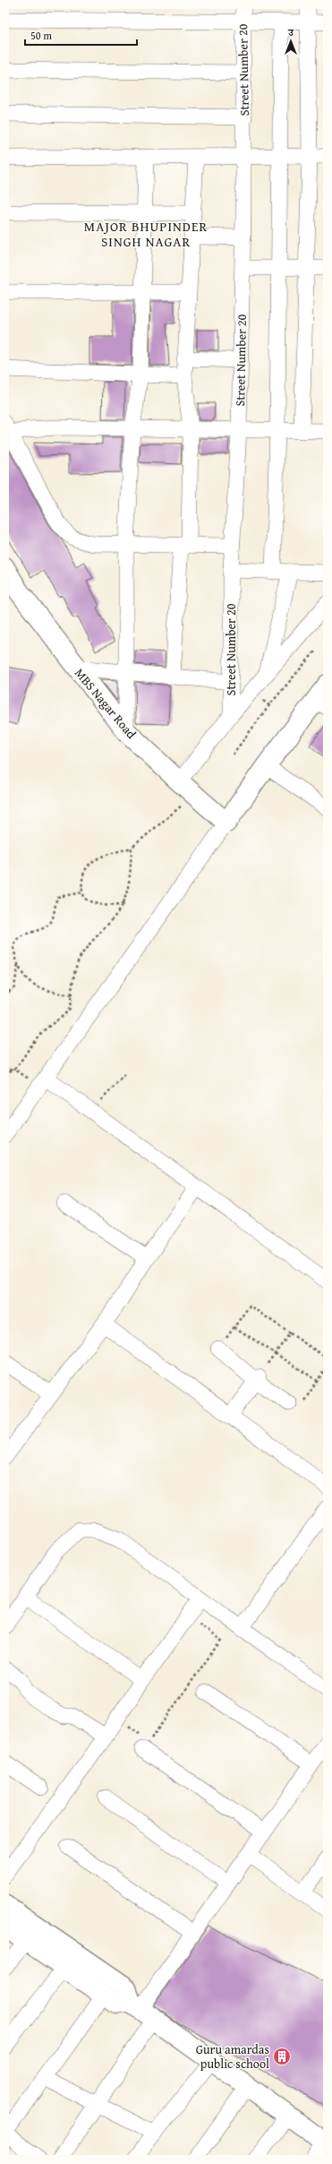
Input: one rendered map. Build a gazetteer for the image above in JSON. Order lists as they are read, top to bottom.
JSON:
{
  "streets": {
    "street": ["Street Number 20", "MBS Nagar Road"]
  },
  "districts": ["MAJOR BHUPINDER SINGH NAGAR"],
  "places": {
    "building": ["Guru amardas public school"]
  },
  "scale_bar": "50 m",
  "north": "top"
}
